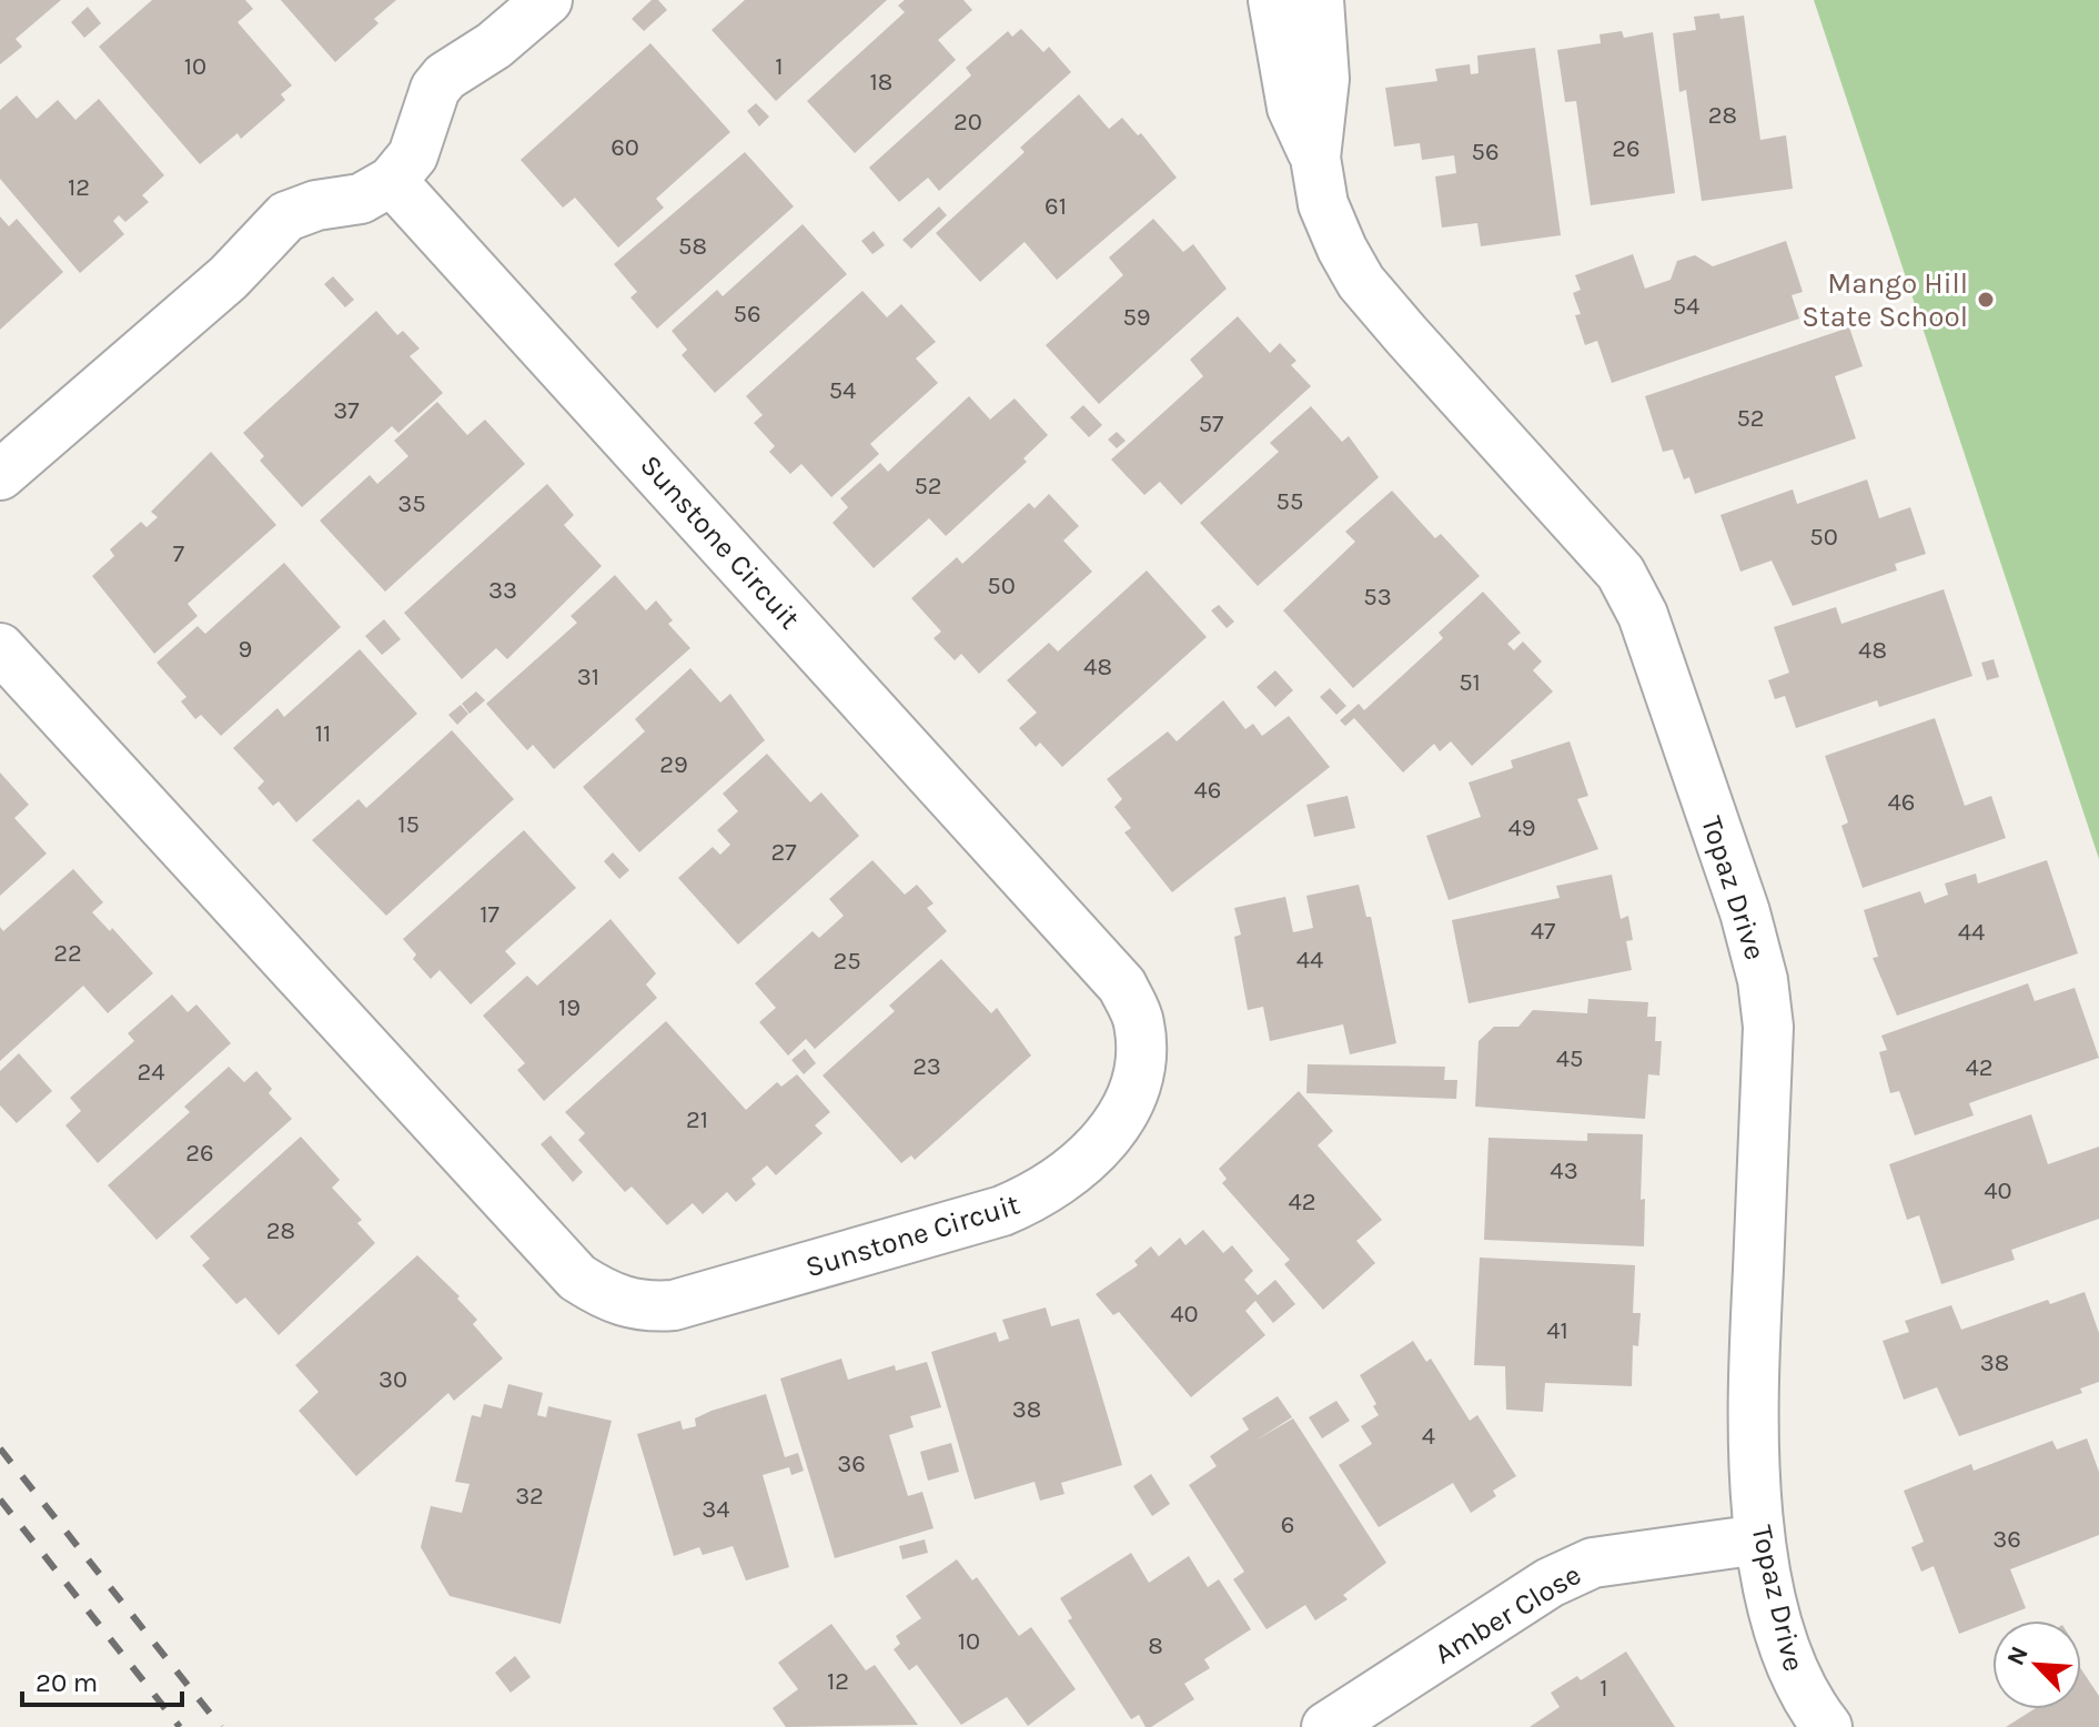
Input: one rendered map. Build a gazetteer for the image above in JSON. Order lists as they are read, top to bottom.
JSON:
{
  "streets": {
    "street": ["Sunstone Circuit", "Topaz Drive", "Amber Close"]
  },
  "crossings": [
    ["Topaz Drive", "Amber Close"]
  ],
  "places": ["Mango Hill State School"],
  "house_numbers": [
    "10",
    "1",
    "18",
    "28",
    "20",
    "60",
    "26",
    "56",
    "12",
    "61",
    "58",
    "54",
    "56",
    "59",
    "54",
    "37",
    "52",
    "57",
    "52",
    "55",
    "35",
    "50",
    "7",
    "50",
    "33",
    "53",
    "9",
    "48",
    "48",
    "31",
    "51",
    "11",
    "29",
    "46",
    "46",
    "15",
    "49",
    "27",
    "17",
    "47",
    "44",
    "22",
    "44",
    "25",
    "19",
    "45",
    "23",
    "42",
    "24",
    "21",
    "26",
    "43",
    "40",
    "42",
    "28",
    "40",
    "41",
    "38",
    "30",
    "38",
    "4",
    "36",
    "32",
    "34",
    "6",
    "36",
    "10",
    "8",
    "12",
    "1"
  ],
  "scale_bar": "20 m",
  "north": "top left"
}
